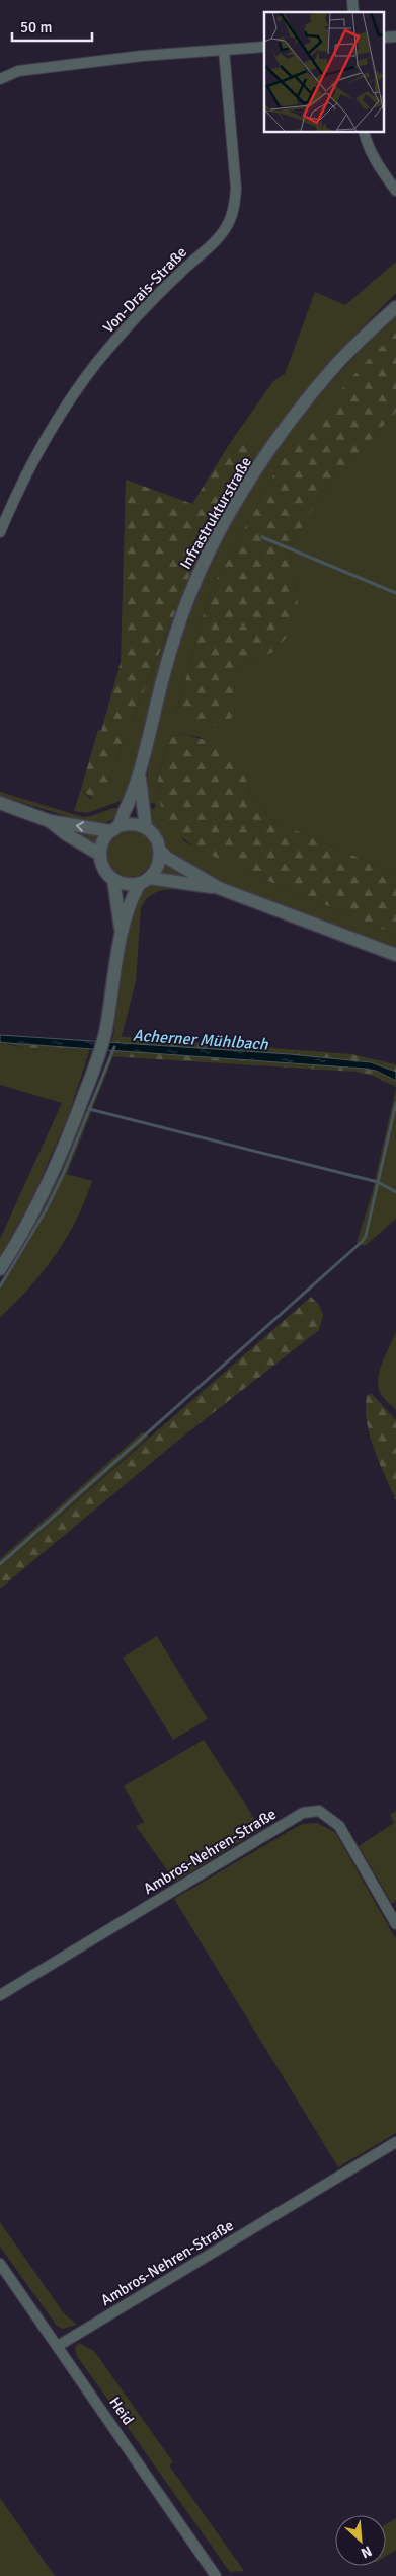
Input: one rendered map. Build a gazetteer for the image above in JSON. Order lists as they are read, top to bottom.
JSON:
{
  "streets": {
    "street": [
      "Von-Drais-Straße",
      "Infrastrukturstraße",
      "Ambros-Nehren-Straße",
      "Heid"
    ]
  },
  "crossings": [
    ["Ambros-Nehren-Straße", "Heid"]
  ],
  "water": ["Acherner Mühlbach"],
  "scale_bar": "50 m",
  "north": "bottom right"
}
